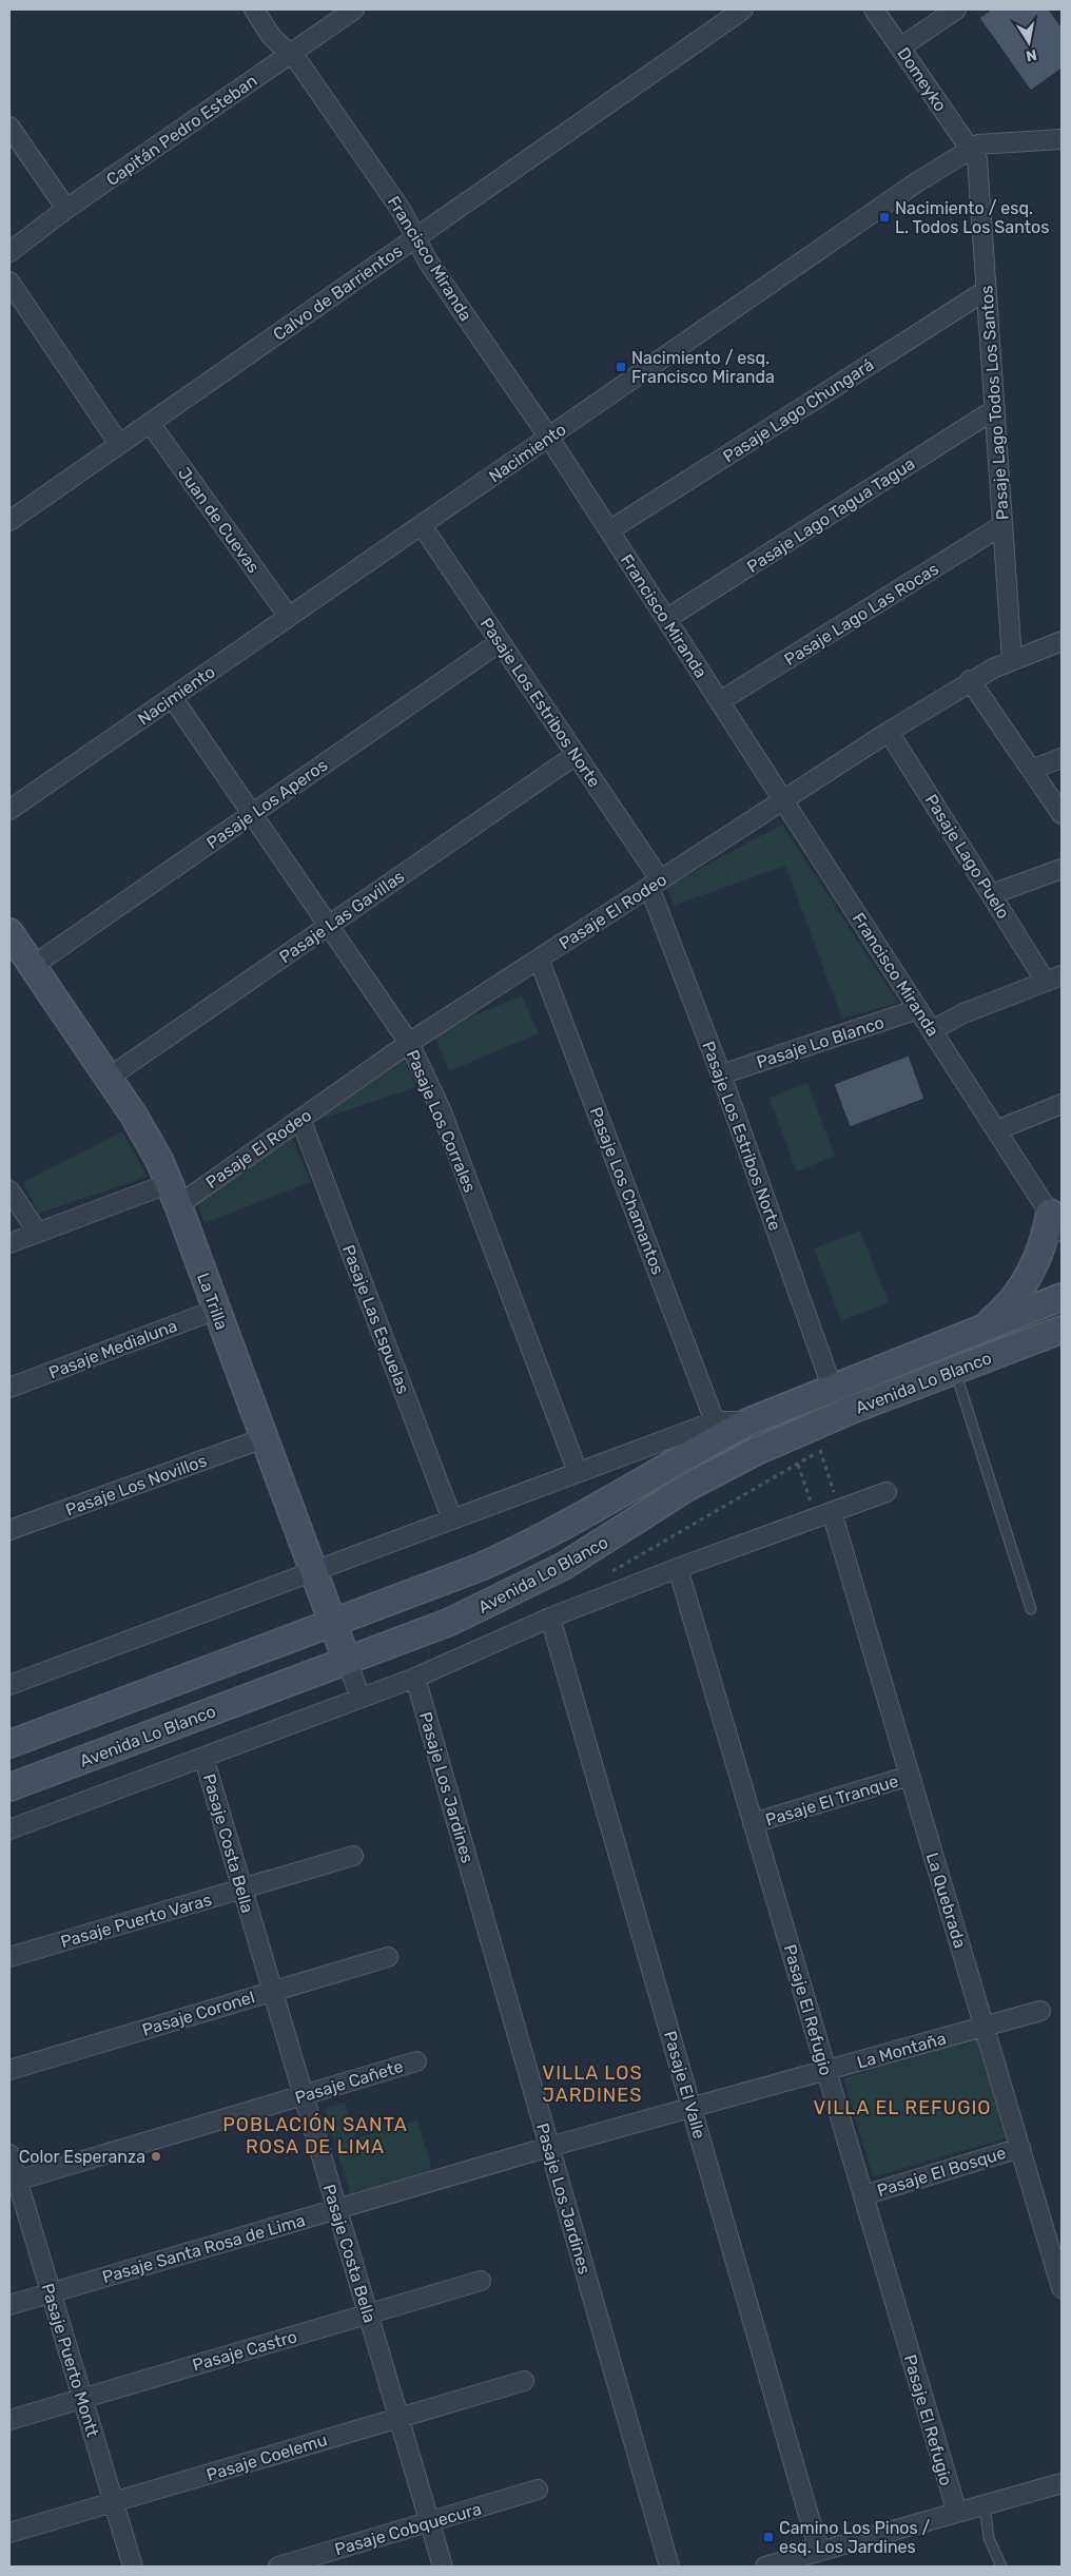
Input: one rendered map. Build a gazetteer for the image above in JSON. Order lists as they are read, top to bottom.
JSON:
{
  "streets": {
    "main road": ["La Trilla", "Avenida Lo Blanco"],
    "street": [
      "Domeyko",
      "Capitán Pedro Esteban",
      "Francisco Miranda",
      "Calvo de Barrientos",
      "Pasaje Lago Todos Los Santos",
      "Pasaje Lago Chungará",
      "Nacimiento",
      "Pasaje Lago Tagua Tagua",
      "Juan de Cuevas",
      "Pasaje Lago Las Rocas",
      "Pasaje Los Estribos Norte",
      "Pasaje Los Aperos",
      "Pasaje Lago Puelo",
      "Pasaje El Rodeo",
      "Pasaje Las Gavillas",
      "Pasaje Lo Blanco",
      "Pasaje Los Corrales",
      "Pasaje Los Chamantos",
      "Pasaje Las Espuelas",
      "Pasaje Medialuna",
      "Pasaje Los Novillos",
      "Pasaje Los Jardines",
      "Pasaje El Tranque",
      "Pasaje Costa Bella",
      "La Quebrada",
      "Pasaje Puerto Varas",
      "Pasaje El Refugio",
      "Pasaje Coronel",
      "La Montaña",
      "Pasaje Cañete",
      "Pasaje El Valle",
      "Pasaje El Bosque",
      "Pasaje Santa Rosa de Lima",
      "Pasaje Castro",
      "Pasaje Puerto Montt",
      "Pasaje Coelemu",
      "Pasaje Cobquecura"
    ]
  },
  "crossings": [
    ["Domeyko", "Pasaje Lago Todos Los Santos"],
    ["Domeyko", "Nacimiento"],
    ["Capitán Pedro Esteban", "Francisco Miranda"],
    ["Francisco Miranda", "Calvo de Barrientos"],
    ["Francisco Miranda", "Pasaje Lago Chungará"],
    ["Francisco Miranda", "Nacimiento"],
    ["Francisco Miranda", "Pasaje Lago Tagua Tagua"],
    ["Francisco Miranda", "Pasaje Lago Las Rocas"],
    ["Francisco Miranda", "Pasaje El Rodeo"],
    ["Francisco Miranda", "Pasaje Lo Blanco"],
    ["Calvo de Barrientos", "Juan de Cuevas"],
    ["Pasaje Lago Todos Los Santos", "Pasaje Lago Chungará"],
    ["Pasaje Lago Todos Los Santos", "Nacimiento"],
    ["Pasaje Lago Todos Los Santos", "Pasaje Lago Tagua Tagua"],
    ["Pasaje Lago Todos Los Santos", "Pasaje Lago Las Rocas"],
    ["Pasaje Lago Todos Los Santos", "Pasaje El Rodeo"],
    ["Nacimiento", "Juan de Cuevas"],
    ["Nacimiento", "Pasaje Los Estribos Norte"],
    ["Nacimiento", "Pasaje Los Corrales"],
    ["Pasaje Los Estribos Norte", "Pasaje Los Aperos"],
    ["Pasaje Los Estribos Norte", "Pasaje El Rodeo"],
    ["Pasaje Los Estribos Norte", "Pasaje Las Gavillas"],
    ["Pasaje Los Estribos Norte", "Pasaje Lo Blanco"],
    ["Pasaje Los Estribos Norte", "Avenida Lo Blanco"],
    ["Pasaje Los Aperos", "Pasaje Los Corrales"],
    ["Pasaje Los Aperos", "La Trilla"],
    ["Pasaje Lago Puelo", "Pasaje El Rodeo"],
    ["Pasaje El Rodeo", "Pasaje Los Corrales"],
    ["Pasaje El Rodeo", "Pasaje Los Chamantos"],
    ["Pasaje El Rodeo", "La Trilla"],
    ["Pasaje El Rodeo", "Pasaje Las Espuelas"],
    ["Pasaje Las Gavillas", "Pasaje Los Corrales"],
    ["Pasaje Las Gavillas", "La Trilla"],
    ["Pasaje Los Corrales", "Avenida Lo Blanco"],
    ["Pasaje Los Chamantos", "Avenida Lo Blanco"],
    ["La Trilla", "Pasaje Medialuna"],
    ["La Trilla", "Avenida Lo Blanco"],
    ["La Trilla", "Pasaje Los Novillos"],
    ["Pasaje Las Espuelas", "Avenida Lo Blanco"],
    ["Pasaje Los Jardines", "La Montaña"],
    ["Pasaje Los Jardines", "Pasaje Santa Rosa de Lima"],
    ["Pasaje El Tranque", "La Quebrada"],
    ["Pasaje El Tranque", "Pasaje El Refugio"],
    ["Pasaje Costa Bella", "Pasaje Puerto Varas"],
    ["Pasaje Costa Bella", "Pasaje Coronel"],
    ["Pasaje Costa Bella", "Pasaje Cañete"],
    ["Pasaje Costa Bella", "Pasaje Santa Rosa de Lima"],
    ["Pasaje Costa Bella", "Pasaje Castro"],
    ["Pasaje Costa Bella", "Pasaje Coelemu"],
    ["Pasaje Costa Bella", "Pasaje Cobquecura"],
    ["La Quebrada", "La Montaña"],
    ["La Quebrada", "Pasaje El Bosque"],
    ["Pasaje El Refugio", "La Montaña"],
    ["Pasaje El Refugio", "Pasaje El Bosque"],
    ["La Montaña", "Pasaje El Valle"],
    ["La Montaña", "Pasaje Santa Rosa de Lima"],
    ["Pasaje Cañete", "Pasaje Puerto Montt"],
    ["Pasaje Santa Rosa de Lima", "Pasaje Puerto Montt"],
    ["Pasaje Castro", "Pasaje Puerto Montt"],
    ["Pasaje Puerto Montt", "Pasaje Coelemu"]
  ],
  "districts": ["VILLA LOS JARDINES", "VILLA EL REFUGIO", "POBLACIÓN SANTA ROSA DE LIMA"],
  "places": {
    "transit": ["Nacimiento / esq. L. Todos Los Santos", "Nacimiento / esq. Francisco Miranda", "Camino Los Pinos / esq. Los Jardines"],
    "other": ["Color Esperanza"]
  },
  "north": "bottom"
}
